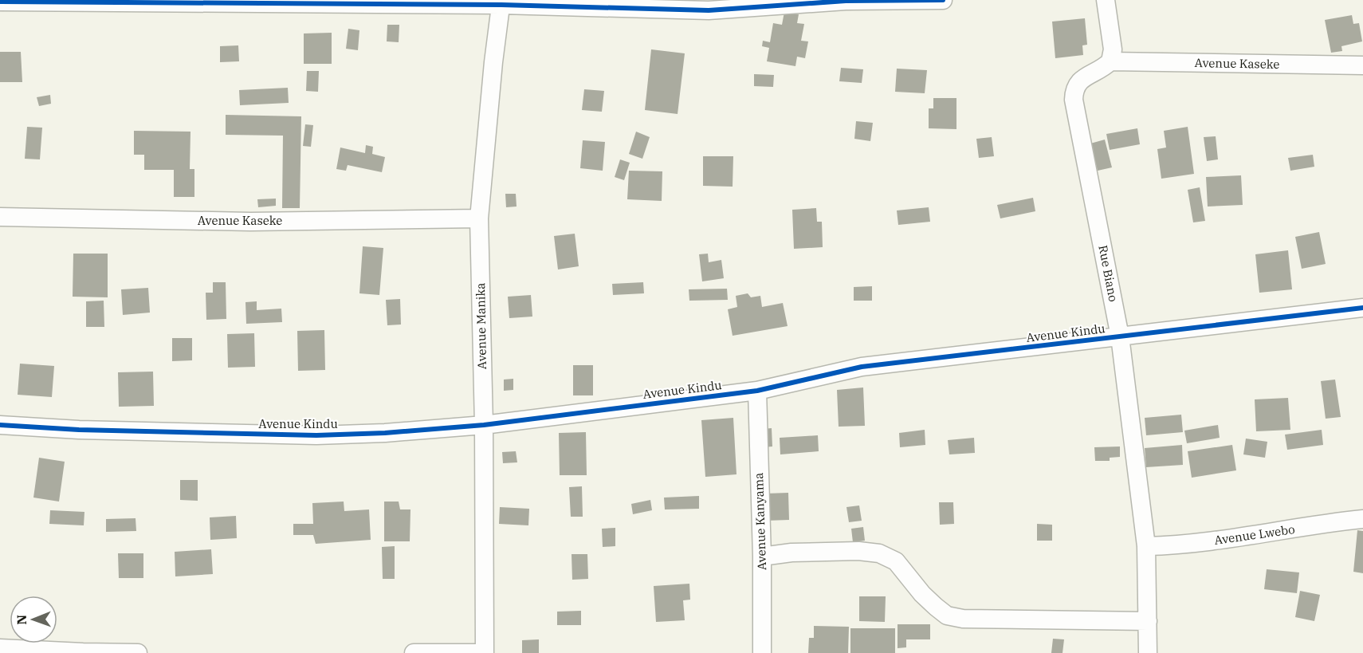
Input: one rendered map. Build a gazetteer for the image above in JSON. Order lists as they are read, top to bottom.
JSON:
{
  "streets": {
    "street": [
      "Avenue Kaseke",
      "Rue Biano",
      "Avenue Manika",
      "Avenue Kindu",
      "Avenue Kanyama",
      "Avenue Lwebo"
    ]
  },
  "crossings": [
    ["Avenue Kaseke", "Rue Biano"],
    ["Avenue Kaseke", "Avenue Manika"],
    ["Rue Biano", "Avenue Kindu"],
    ["Rue Biano", "Avenue Lwebo"],
    ["Avenue Manika", "Avenue Kindu"],
    ["Avenue Kindu", "Avenue Kanyama"]
  ],
  "north": "left"
}
